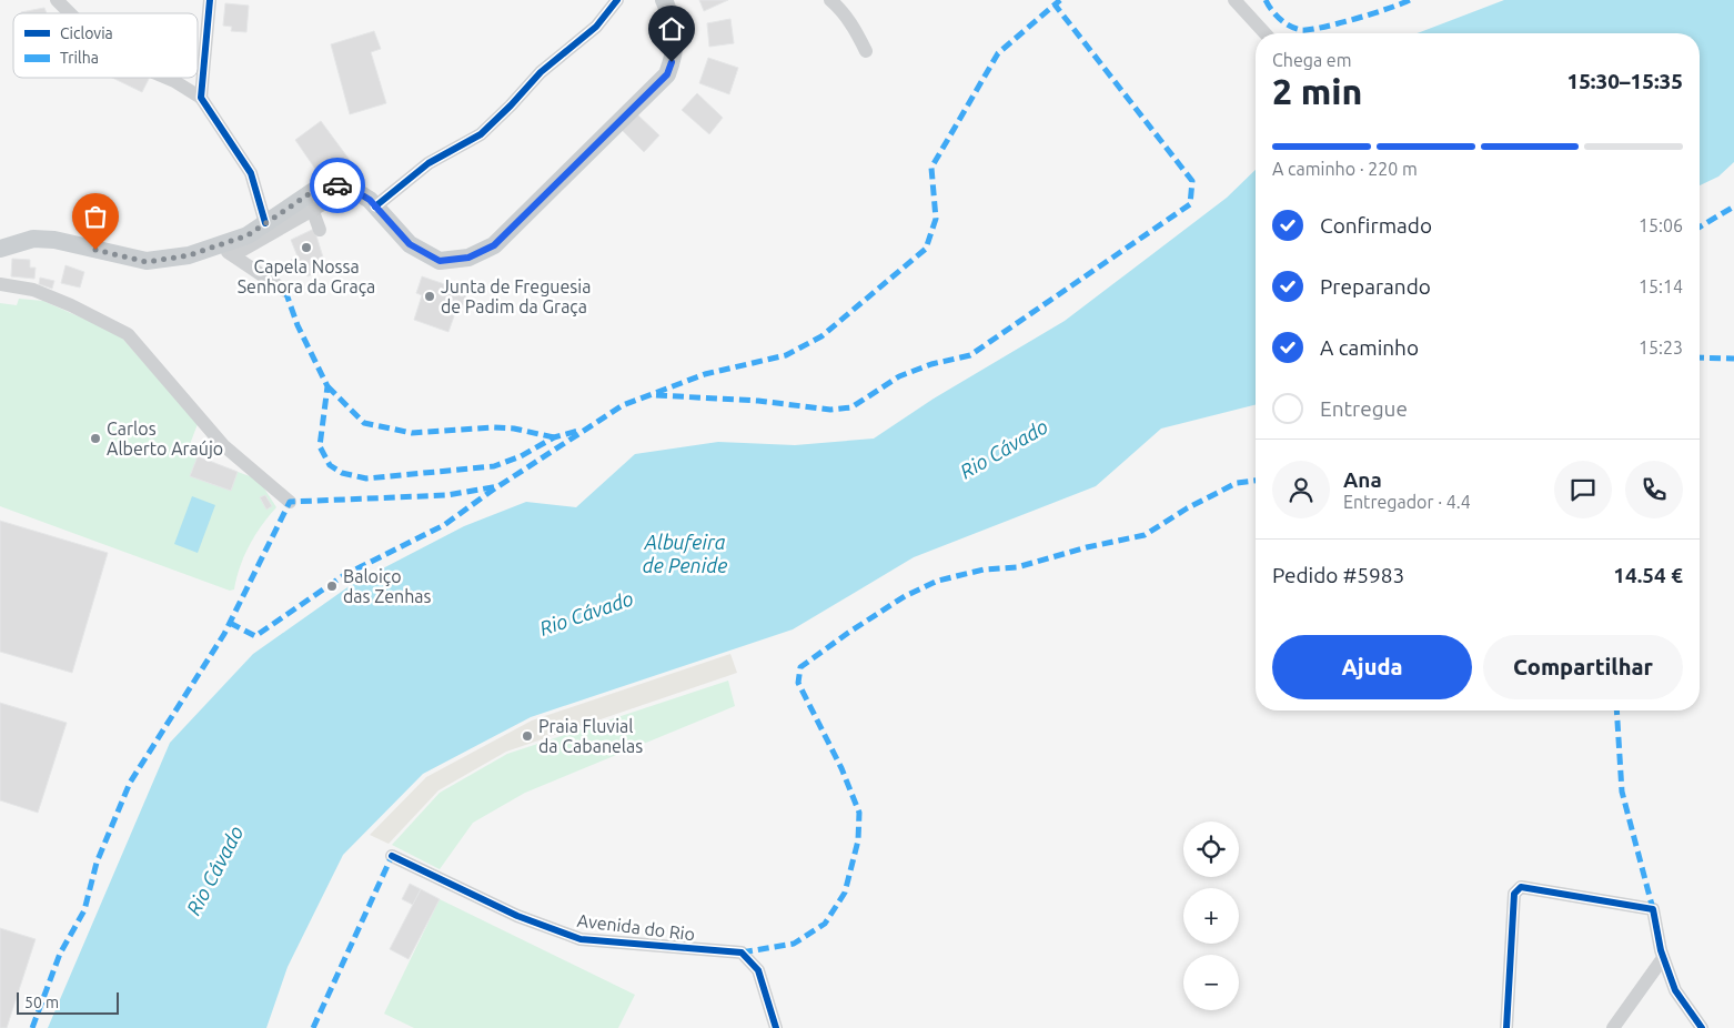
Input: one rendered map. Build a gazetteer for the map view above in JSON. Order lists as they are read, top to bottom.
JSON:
{
  "streets": {
    "street": ["Avenida do Rio"]
  },
  "water": ["Rio Cávado", "Albufeira de Penide"],
  "places": [
    "Capela Nossa Senhora da Graça",
    "Junta de Freguesia de Padim da Graça",
    "Carlos Alberto Araújo",
    "Baloiço das Zenhas",
    "Praia Fluvial da Cabanelas"
  ],
  "legend": ["Ciclovia", "Trilha"],
  "scale_bar": "50 m",
  "page": {
    "heading": ["2 min", "Chega em", "15:30–15:35"],
    "panel": [
      "Ana",
      "Entregador · 4.4",
      "Pedido #5983",
      "14.54 €"
    ],
    "bar": "A caminho · 220 m",
    "list": [
      ["Confirmado", "15:06"],
      ["Preparando", "15:14"],
      ["A caminho", "15:23"],
      "Entregue"
    ],
    "buttons": ["Ajuda", "Compartilhar"],
    "map_buttons": ["+", "−"],
    "scale": "50 m"
  }
}
